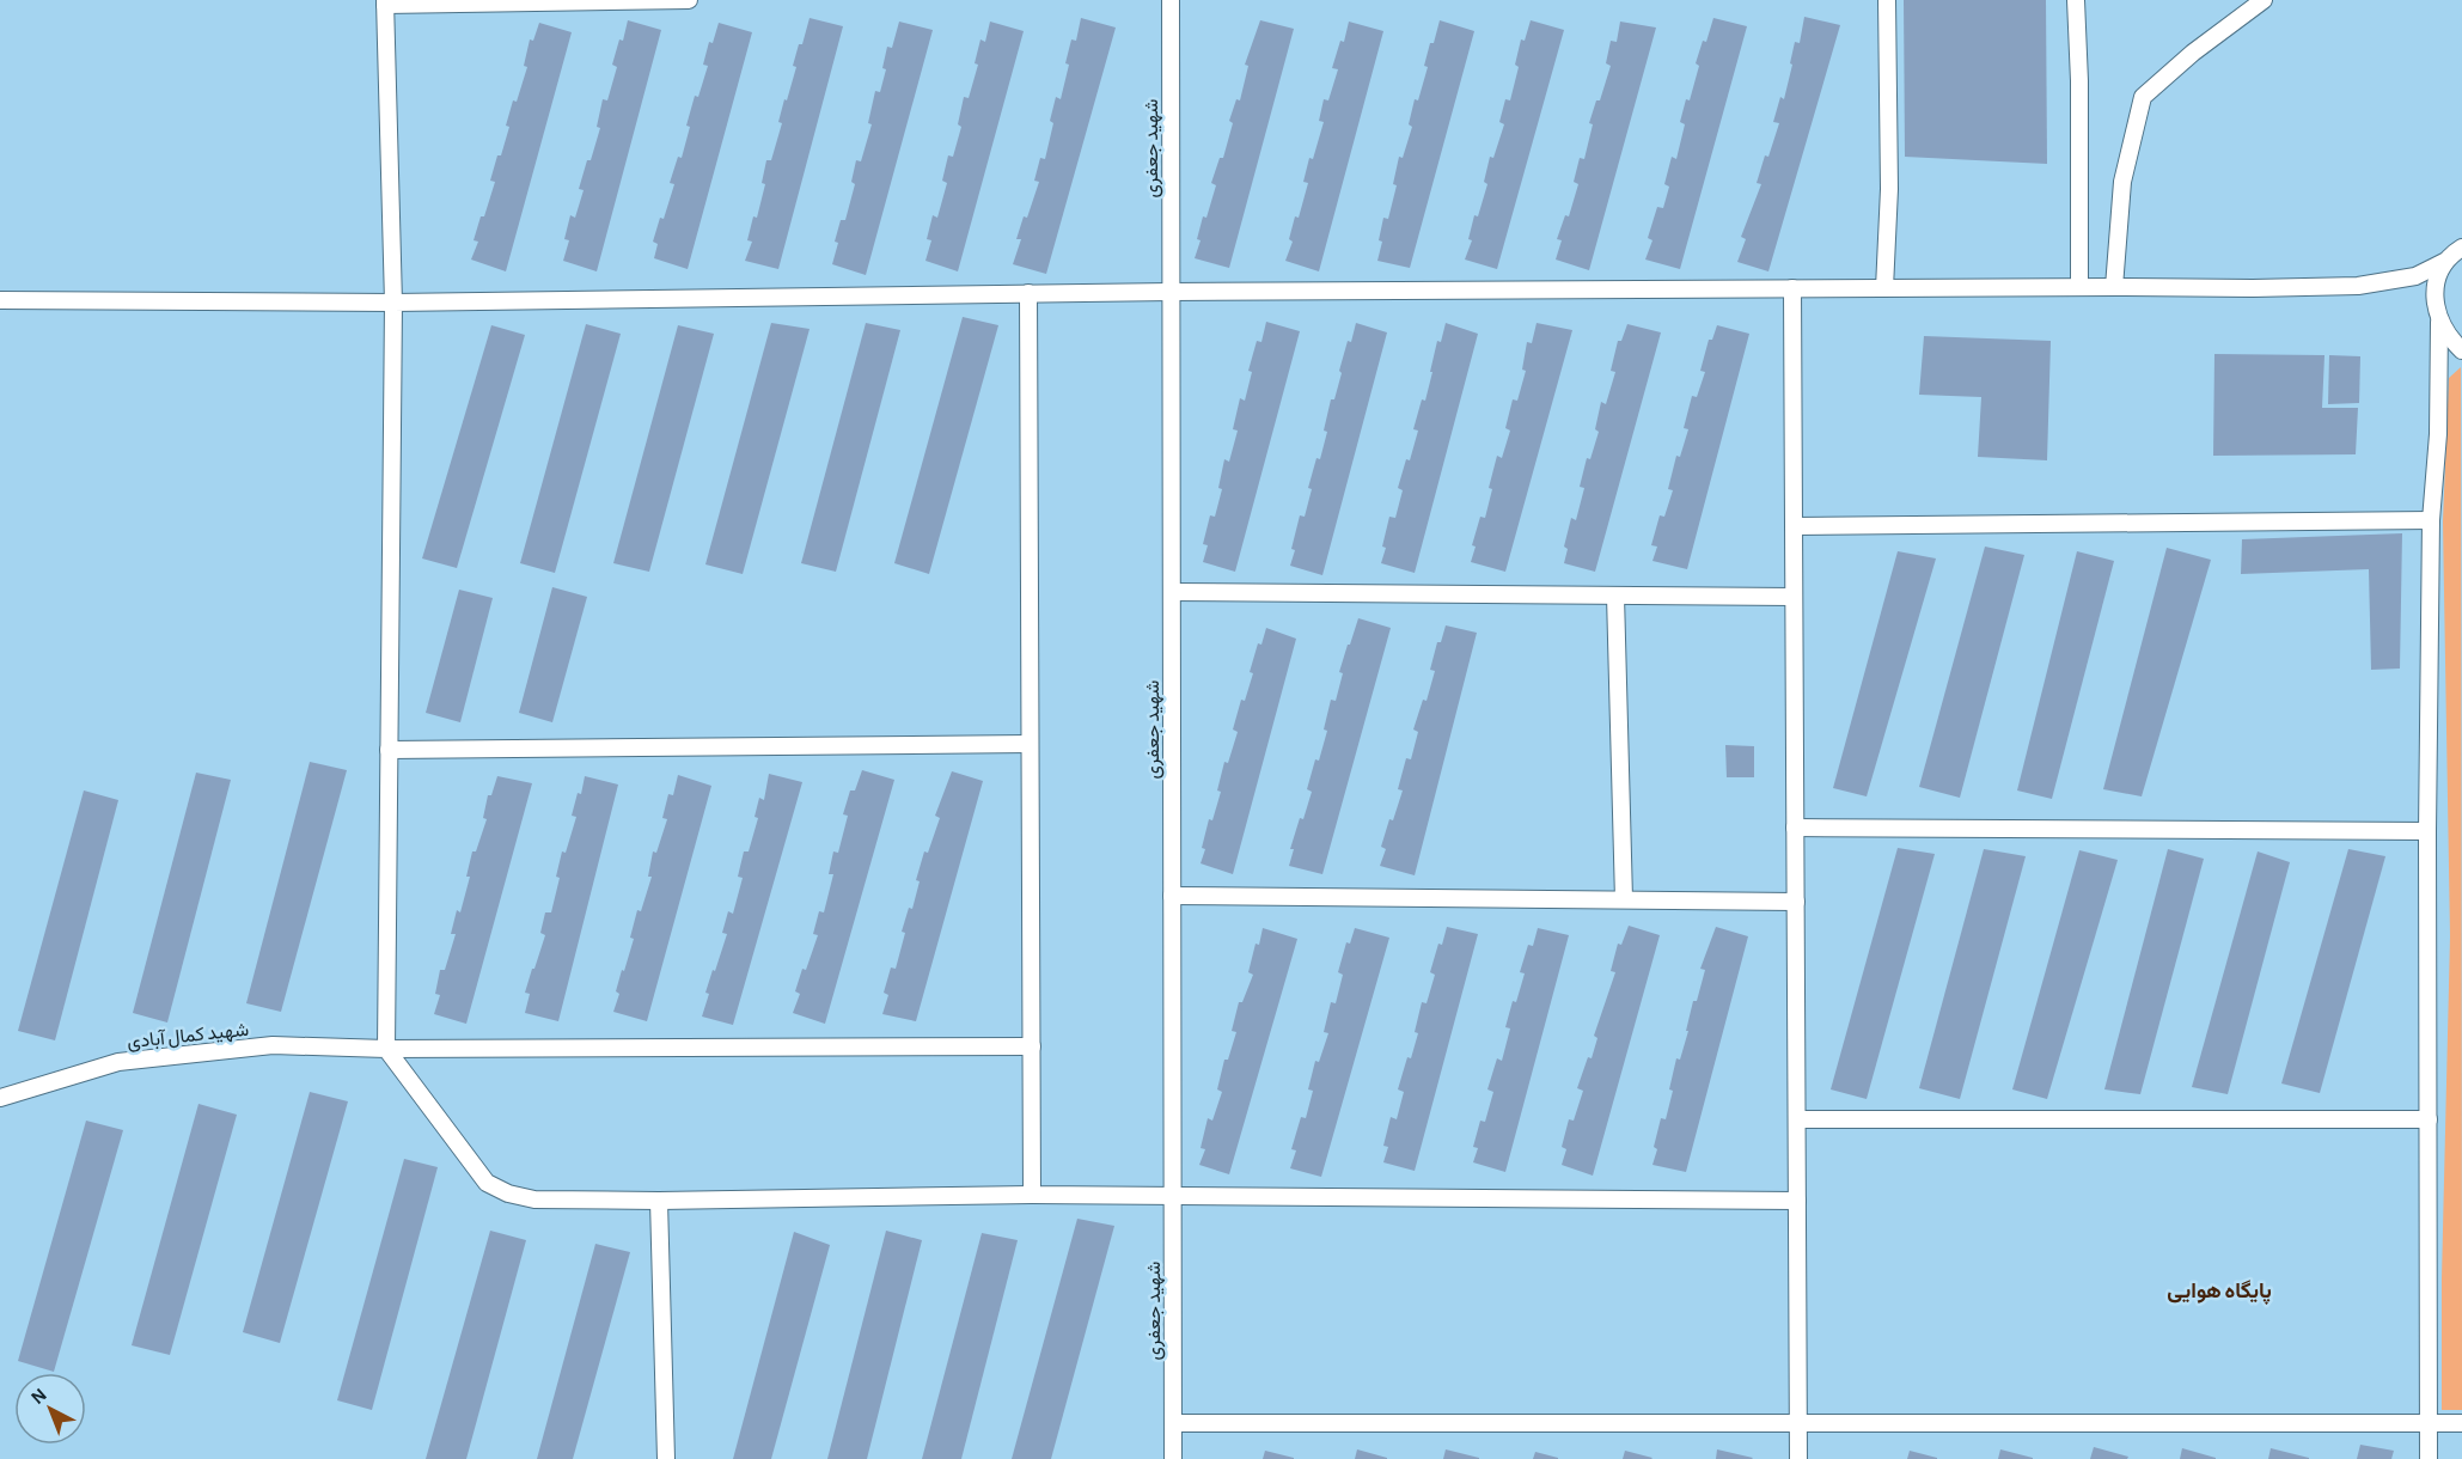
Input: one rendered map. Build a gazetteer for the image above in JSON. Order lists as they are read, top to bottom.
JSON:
{
  "streets": {
    "street": ["شهید جعفری", "شهید کمال آبادی"]
  },
  "districts": ["پایگاه هوایی"],
  "north": "top left"
}
